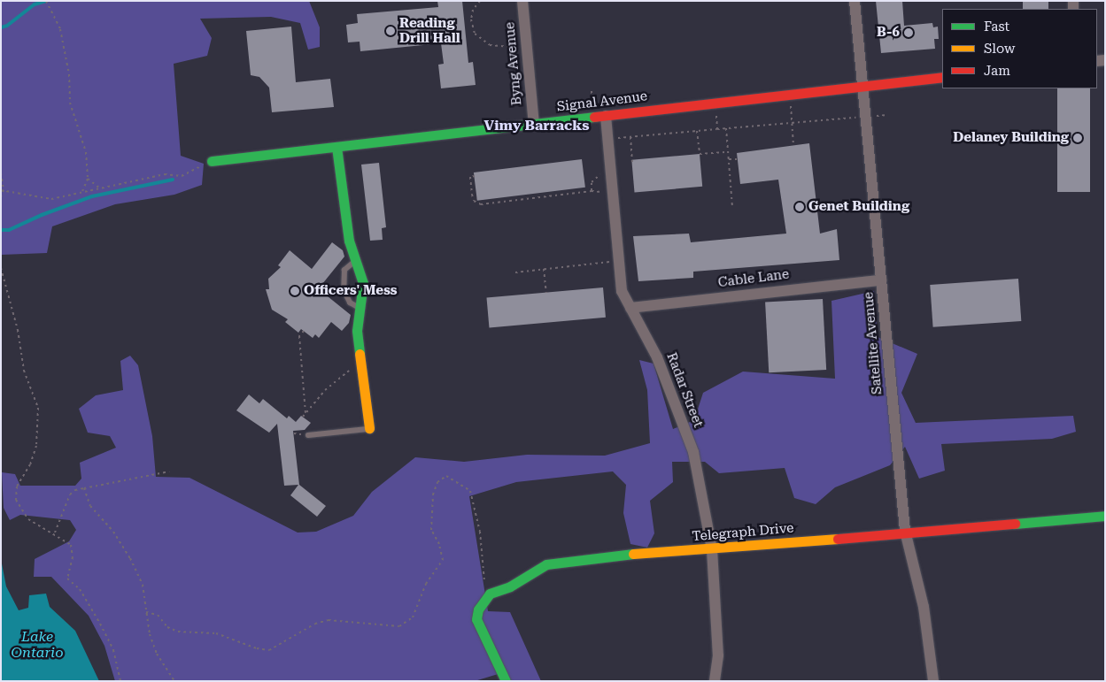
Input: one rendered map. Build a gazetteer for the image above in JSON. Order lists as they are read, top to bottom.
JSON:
{
  "streets": {
    "street": [
      "Byng Avenue",
      "Signal Avenue",
      "Cable Lane",
      "Satellite Avenue",
      "Radar Street",
      "Telegraph Drive"
    ]
  },
  "crossings": [
    ["Byng Avenue", "Signal Avenue"],
    ["Signal Avenue", "Satellite Avenue"],
    ["Signal Avenue", "Radar Street"],
    ["Cable Lane", "Satellite Avenue"],
    ["Cable Lane", "Radar Street"],
    ["Satellite Avenue", "Telegraph Drive"],
    ["Radar Street", "Telegraph Drive"]
  ],
  "districts": ["Vimy Barracks"],
  "water": ["Lake Ontario"],
  "places": [
    "Reading Drill Hall",
    "B-6",
    "Delaney Building",
    "Genet Building",
    "Officers' Mess"
  ],
  "legend": ["Fast", "Slow", "Jam"]
}
